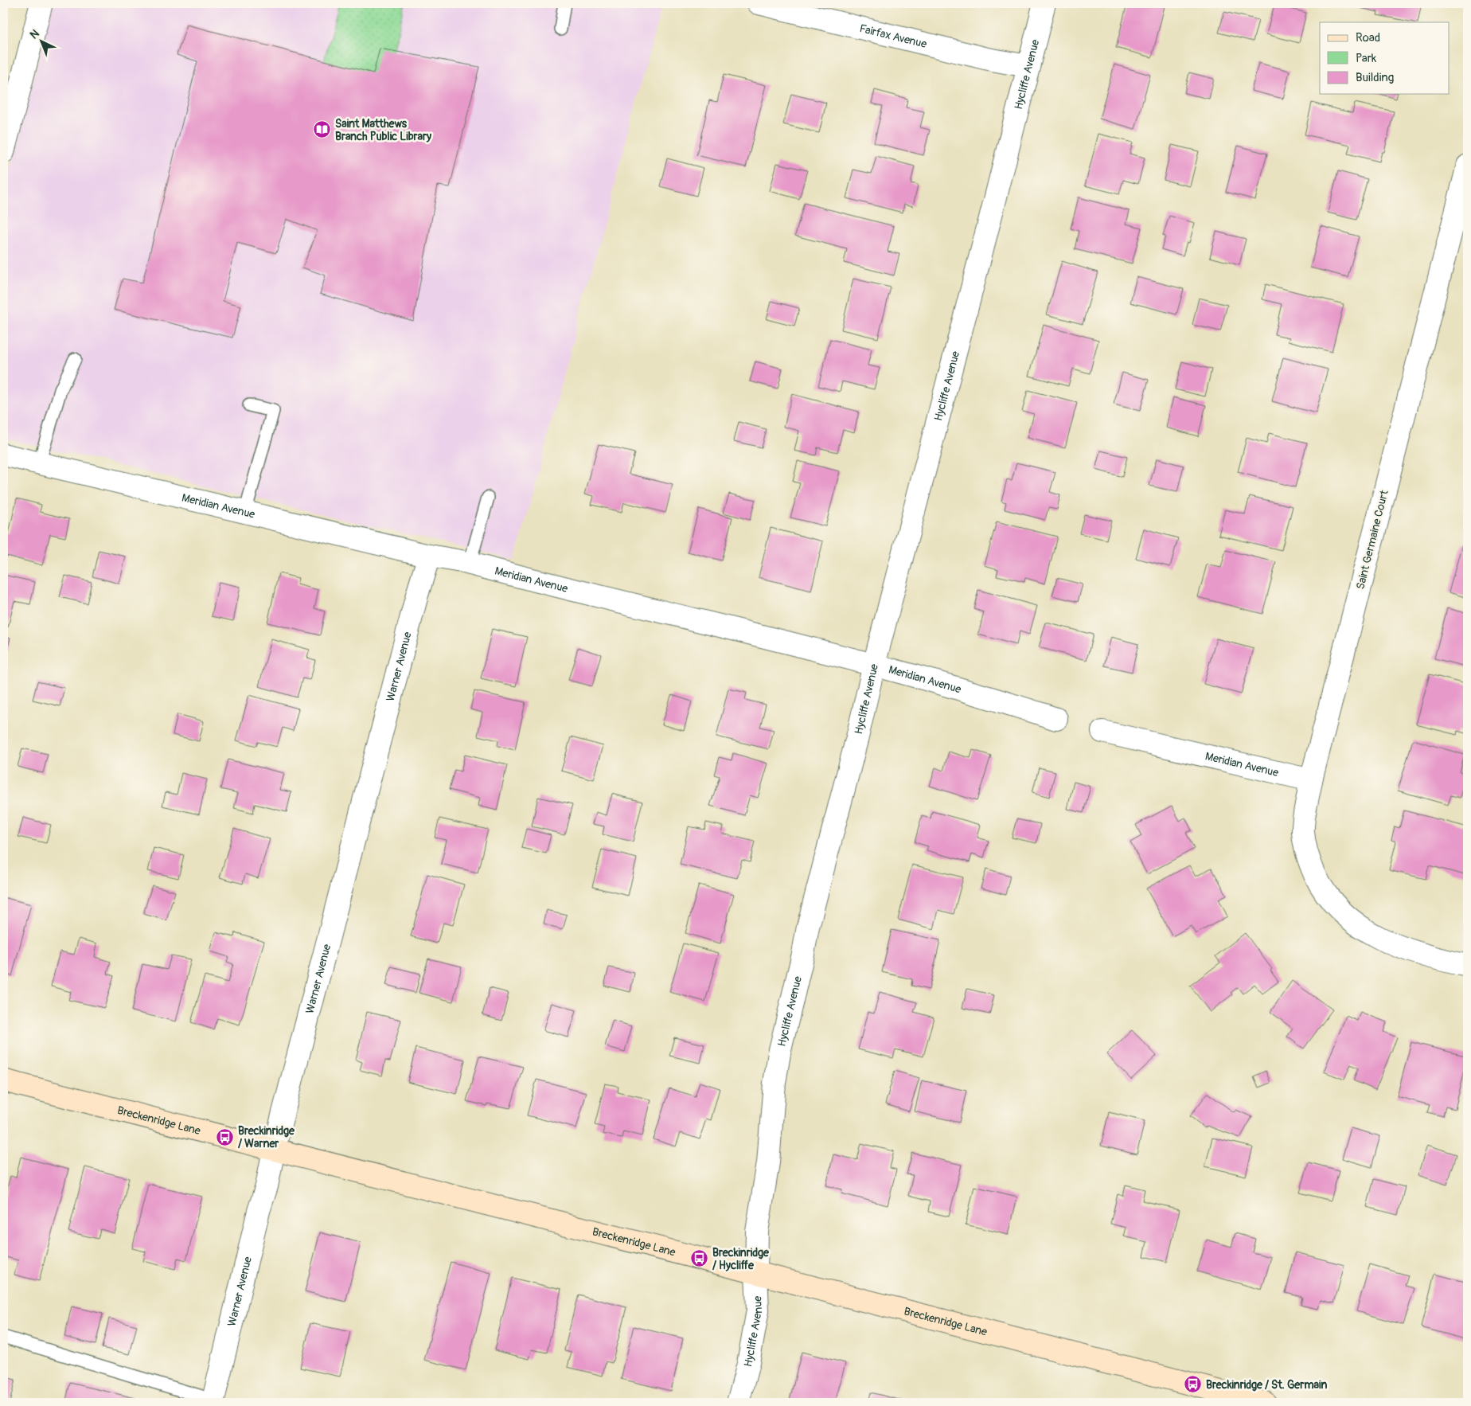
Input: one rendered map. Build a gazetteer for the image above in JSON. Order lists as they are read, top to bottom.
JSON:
{
  "streets": {
    "main road": ["Breckenridge Lane"],
    "street": [
      "Fairfax Avenue",
      "Hycliffe Avenue",
      "Meridian Avenue",
      "Saint Germaine Court",
      "Warner Avenue"
    ]
  },
  "crossings": [
    ["Fairfax Avenue", "Hycliffe Avenue"],
    ["Hycliffe Avenue", "Meridian Avenue"],
    ["Hycliffe Avenue", "Breckenridge Lane"],
    ["Meridian Avenue", "Saint Germaine Court"],
    ["Meridian Avenue", "Warner Avenue"],
    ["Warner Avenue", "Breckenridge Lane"]
  ],
  "places": {
    "library": ["Saint Matthews Branch Public Library"],
    "bus stop": ["Breckinridge / Warner", "Breckinridge / Hycliffe", "Breckinridge / St. Germain"]
  },
  "legend": ["Road", "Park", "Building"],
  "north": "top left"
}
